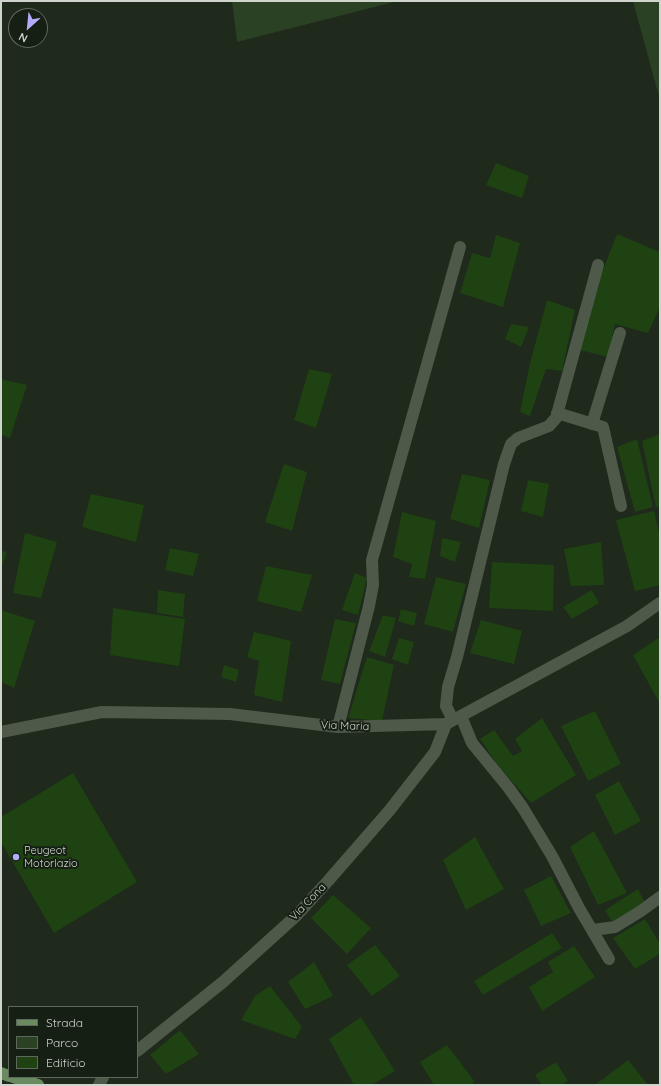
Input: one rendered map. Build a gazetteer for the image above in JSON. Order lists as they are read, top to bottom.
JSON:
{
  "streets": {
    "street": ["Via Maria", "Via Cona"]
  },
  "crossings": [
    ["Via Maria", "Via Cona"]
  ],
  "places": ["Peugeot Motorlazio"],
  "legend": ["Strada", "Parco", "Edificio"],
  "north": "bottom left"
}
